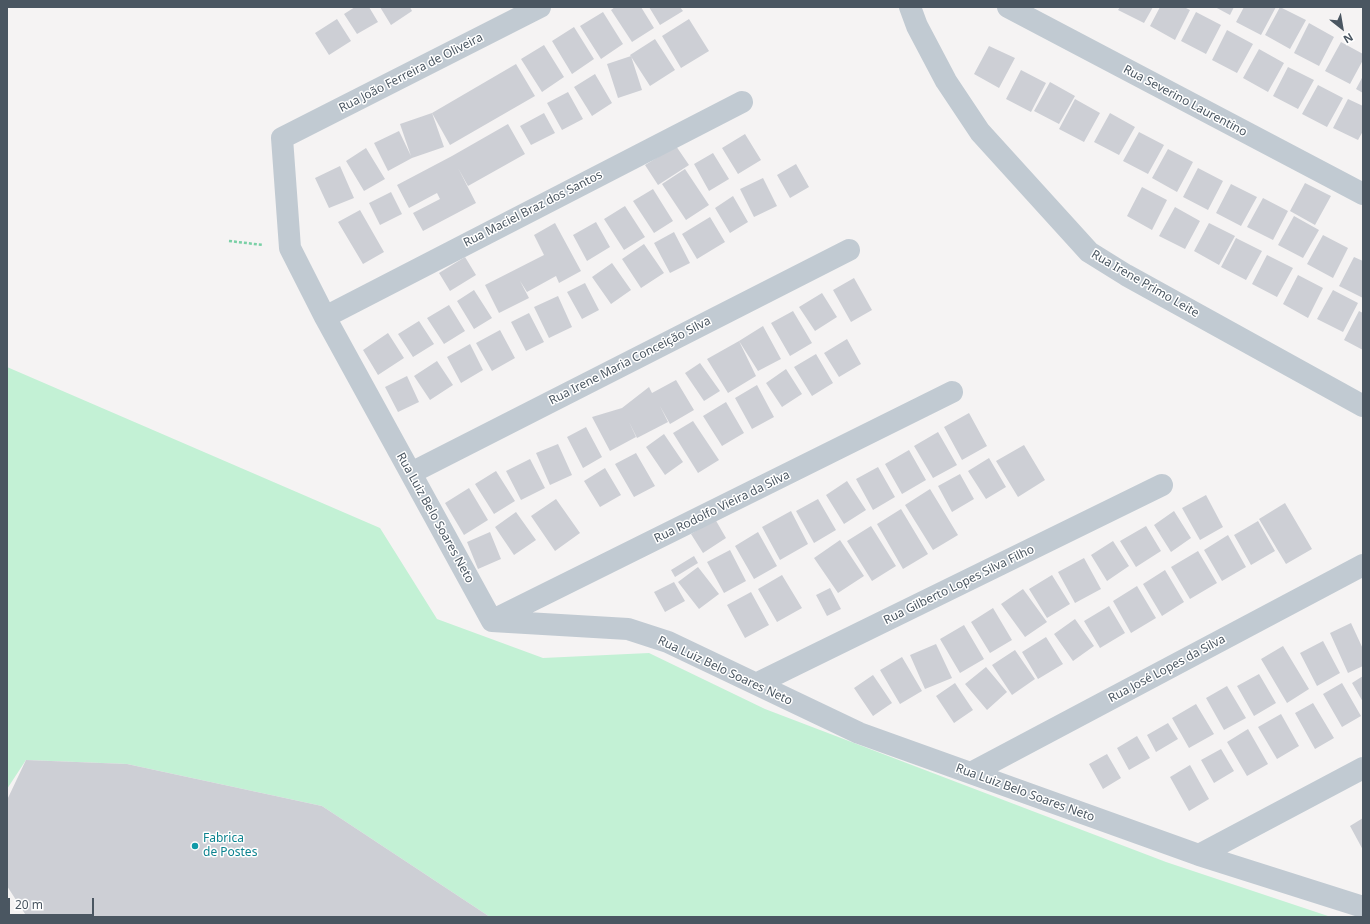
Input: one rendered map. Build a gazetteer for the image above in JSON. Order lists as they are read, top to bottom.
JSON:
{
  "streets": {
    "street": [
      "Rua João Ferreira de Oliveira",
      "Rua Severino Laurentino",
      "Rua Maciel Braz dos Santos",
      "Rua Irene Primo Leite",
      "Rua Irene Maria Conceição Silva",
      "Rua Rodolfo Vieira da Silva",
      "Rua Luiz Belo Soares Neto",
      "Rua Gilberto Lopes Silva Filho",
      "Rua José Lopes da Silva"
    ]
  },
  "crossings": [
    ["Rua João Ferreira de Oliveira", "Rua Luiz Belo Soares Neto"],
    ["Rua Maciel Braz dos Santos", "Rua Luiz Belo Soares Neto"],
    ["Rua Irene Maria Conceição Silva", "Rua Luiz Belo Soares Neto"],
    ["Rua Rodolfo Vieira da Silva", "Rua Luiz Belo Soares Neto"],
    ["Rua Luiz Belo Soares Neto", "Rua Gilberto Lopes Silva Filho"],
    ["Rua Luiz Belo Soares Neto", "Rua José Lopes da Silva"]
  ],
  "places": ["Fabrica de Postes"],
  "scale_bar": "20 m",
  "north": "bottom right"
}
